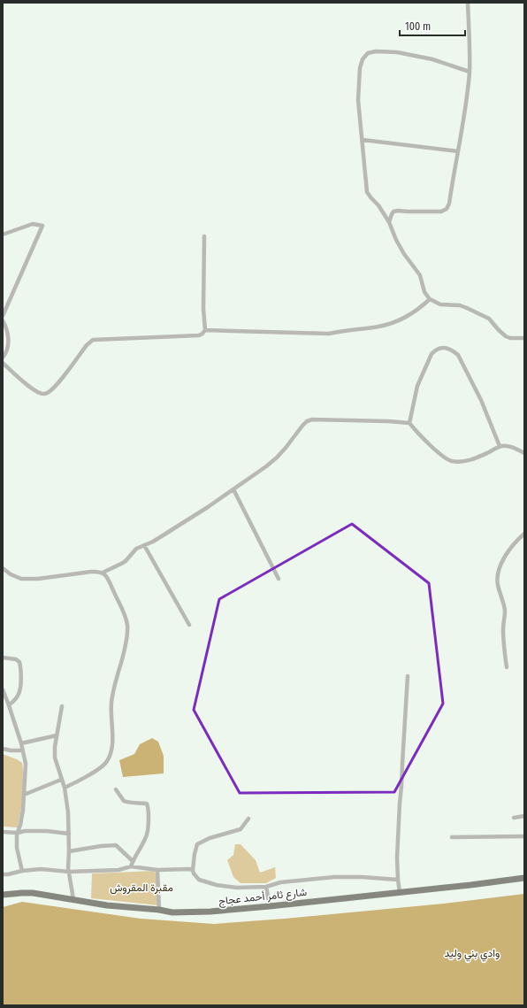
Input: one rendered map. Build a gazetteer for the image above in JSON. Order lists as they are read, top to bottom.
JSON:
{
  "streets": {
    "main road": ["شارع ثامر أحمد عجاج"]
  },
  "parks": ["مقبرة المقروش", "وادي بني وليد"],
  "scale_bar": "100 m"
}
